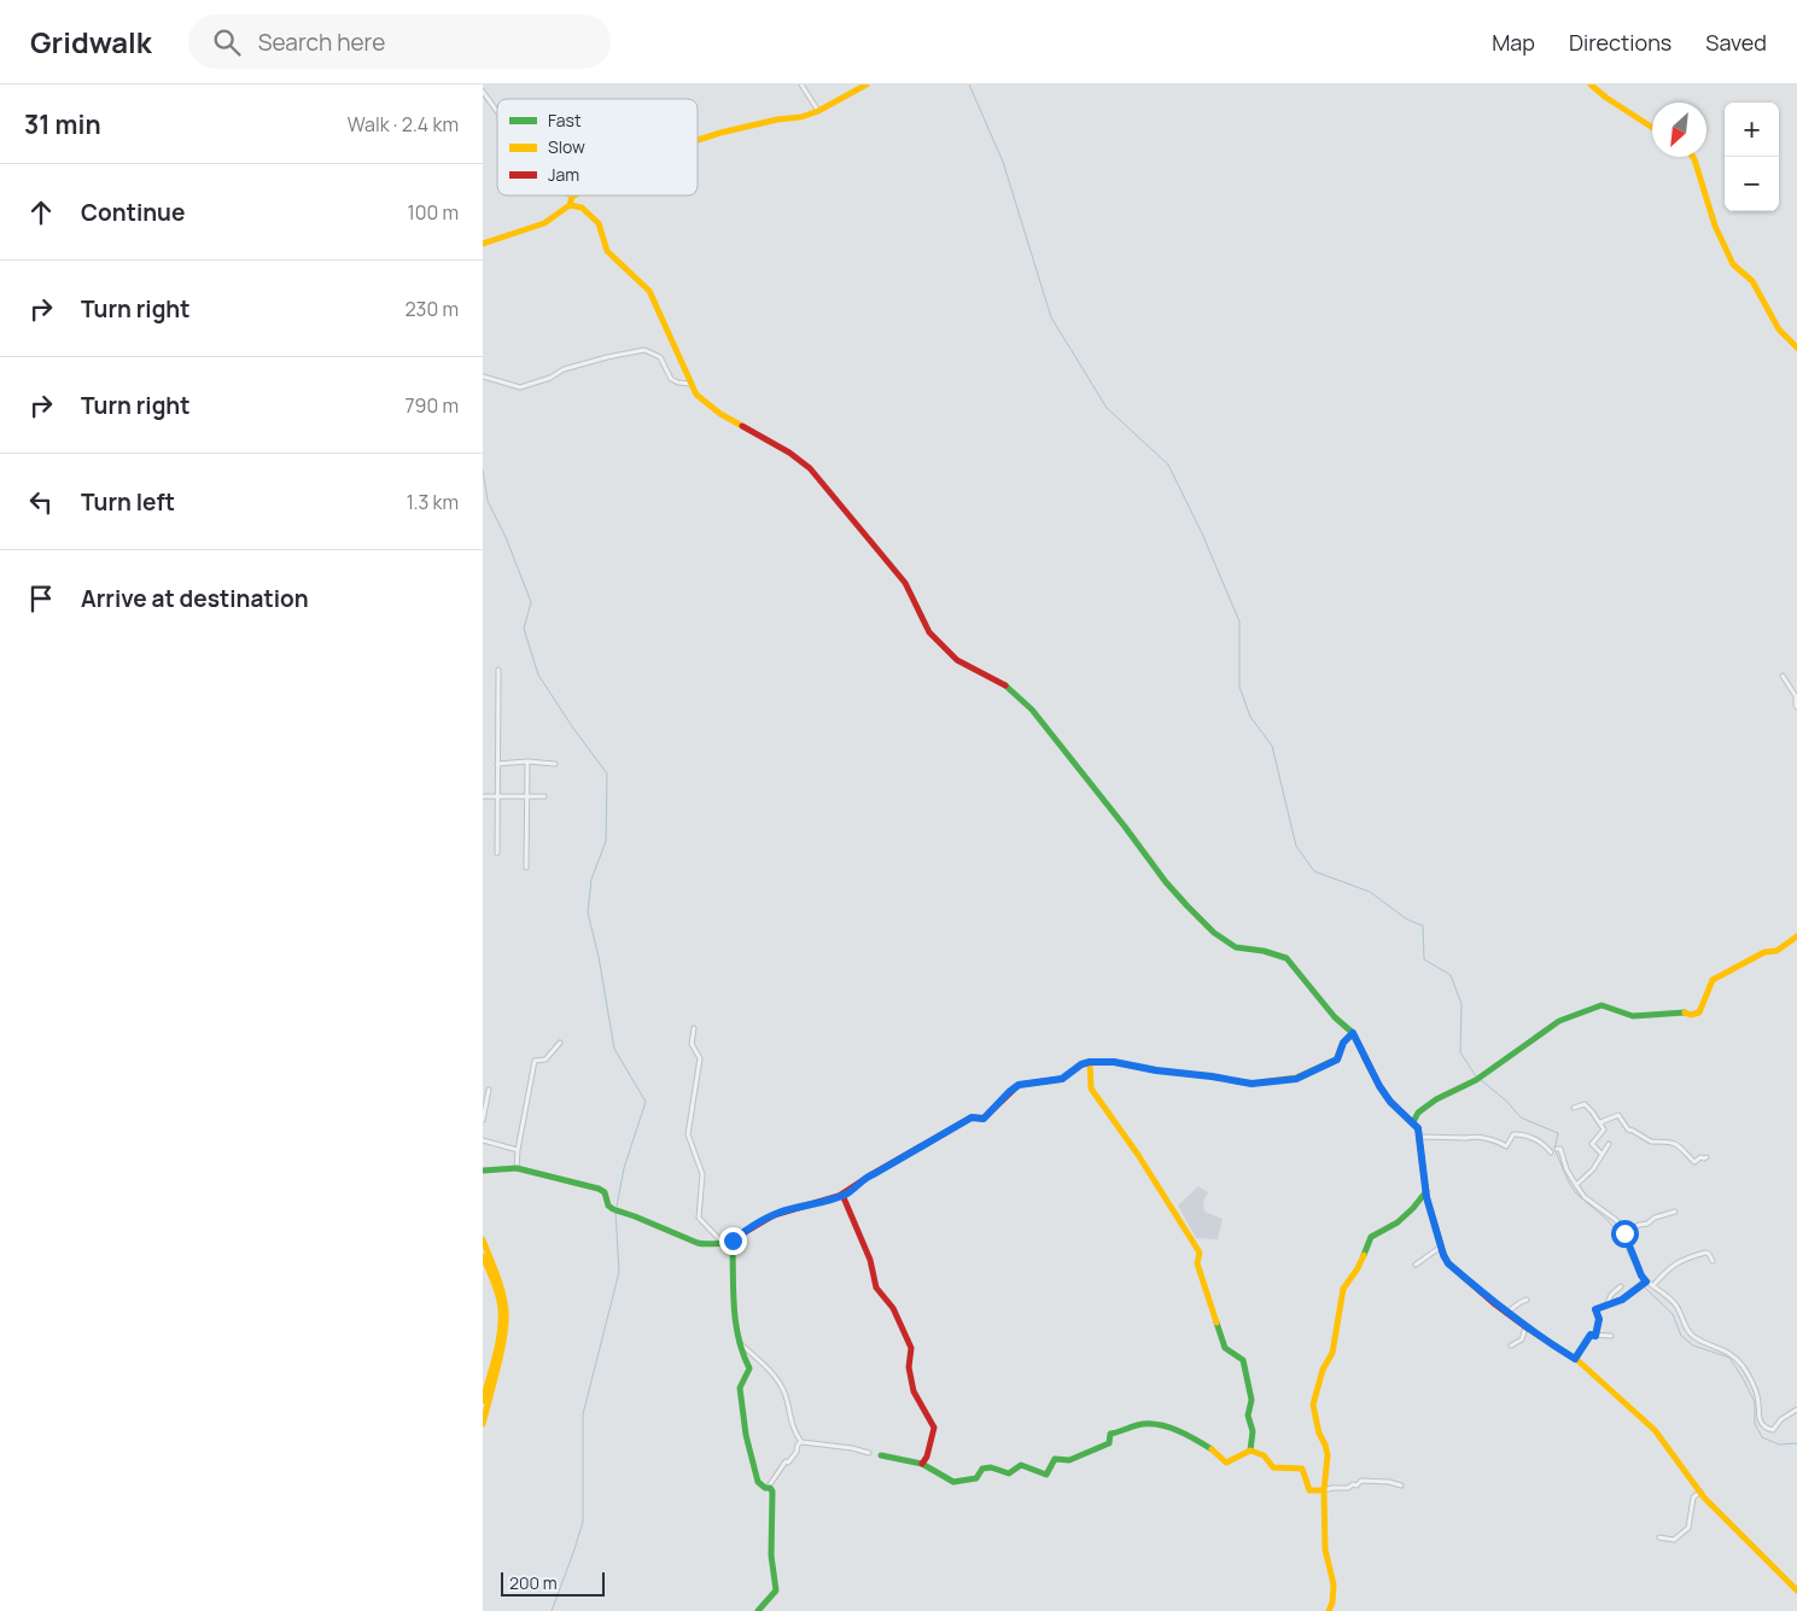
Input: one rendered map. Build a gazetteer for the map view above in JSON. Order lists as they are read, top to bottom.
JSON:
{
  "legend": ["Fast", "Slow", "Jam"],
  "scale_bar": "200 m",
  "north": "bottom left",
  "page": {
    "header": "Gridwalk",
    "search": "Search here",
    "nav": ["Map", "Directions", "Saved"],
    "heading": ["31 min", "Walk · 2.4 km"],
    "map_buttons": ["+", "−"],
    "list": [
      ["Continue", "100 m"],
      ["Turn right", "230 m"],
      ["Turn right", "790 m"],
      ["Turn left", "1.3 km"],
      "Arrive at destination"
    ],
    "scale": "200 m"
  }
}
